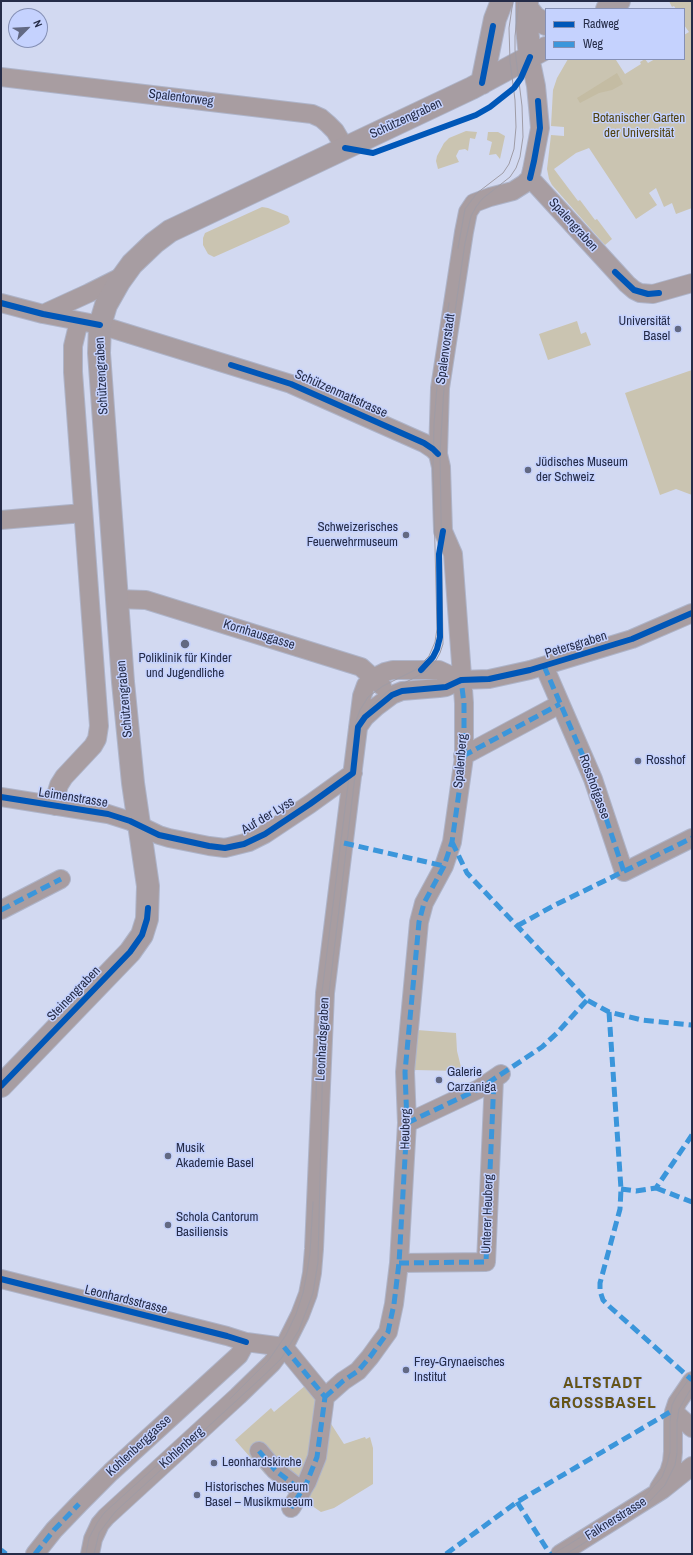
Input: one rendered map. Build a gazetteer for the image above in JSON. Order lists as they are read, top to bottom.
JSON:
{
  "streets": {
    "main road": ["Schützengraben", "Steinengraben"],
    "street": [
      "Spalentorweg",
      "Spalengraben",
      "Spalenvorstadt",
      "Schützenmattstrasse",
      "Kornhausgasse",
      "Petersgraben",
      "Spalenberg",
      "Rosshofgasse",
      "Leimenstrasse",
      "Auf der Lyss",
      "Leonhardsgraben",
      "Heuberg",
      "Unterer Heuberg",
      "Leonhardsstrasse",
      "Kohlenberggasse",
      "Kohlenberg",
      "Falknerstrasse"
    ]
  },
  "crossings": [
    ["Spalentorweg", "Schützengraben"],
    ["Schützengraben", "Schützenmattstrasse"],
    ["Schützengraben", "Kornhausgasse"],
    ["Schützengraben", "Leimenstrasse"],
    ["Schützengraben", "Auf der Lyss"],
    ["Schützengraben", "Steinengraben"],
    ["Spalengraben", "Spalenvorstadt"],
    ["Spalenvorstadt", "Schützenmattstrasse"],
    ["Spalenvorstadt", "Petersgraben"],
    ["Spalenvorstadt", "Spalenberg"],
    ["Kornhausgasse", "Petersgraben"],
    ["Kornhausgasse", "Leonhardsgraben"],
    ["Petersgraben", "Spalenberg"],
    ["Petersgraben", "Rosshofgasse"],
    ["Petersgraben", "Leonhardsgraben"],
    ["Spalenberg", "Heuberg"],
    ["Leimenstrasse", "Auf der Lyss"],
    ["Auf der Lyss", "Leonhardsgraben"],
    ["Leonhardsgraben", "Leonhardsstrasse"],
    ["Leonhardsgraben", "Kohlenberg"],
    ["Heuberg", "Unterer Heuberg"],
    ["Leonhardsstrasse", "Kohlenberggasse"],
    ["Leonhardsstrasse", "Kohlenberg"]
  ],
  "districts": ["ALTSTADT GROSSBASEL"],
  "parks": ["Botanischer Garten der Universität"],
  "places": [
    "Universität Basel",
    "Jüdisches Museum der Schweiz",
    "Schweizerisches Feuerwehrmuseum",
    "Poliklinik für Kinder und Jugendliche",
    "Rosshof",
    "Galerie Carzaniga",
    "Musik Akademie Basel",
    "Schola Cantorum Basiliensis",
    "Frey-Grynaeisches Institut",
    "Leonhardskirche",
    "Historisches Museum Basel – Musikmuseum"
  ],
  "legend": ["Radweg", "Weg"],
  "north": "top right"
}
